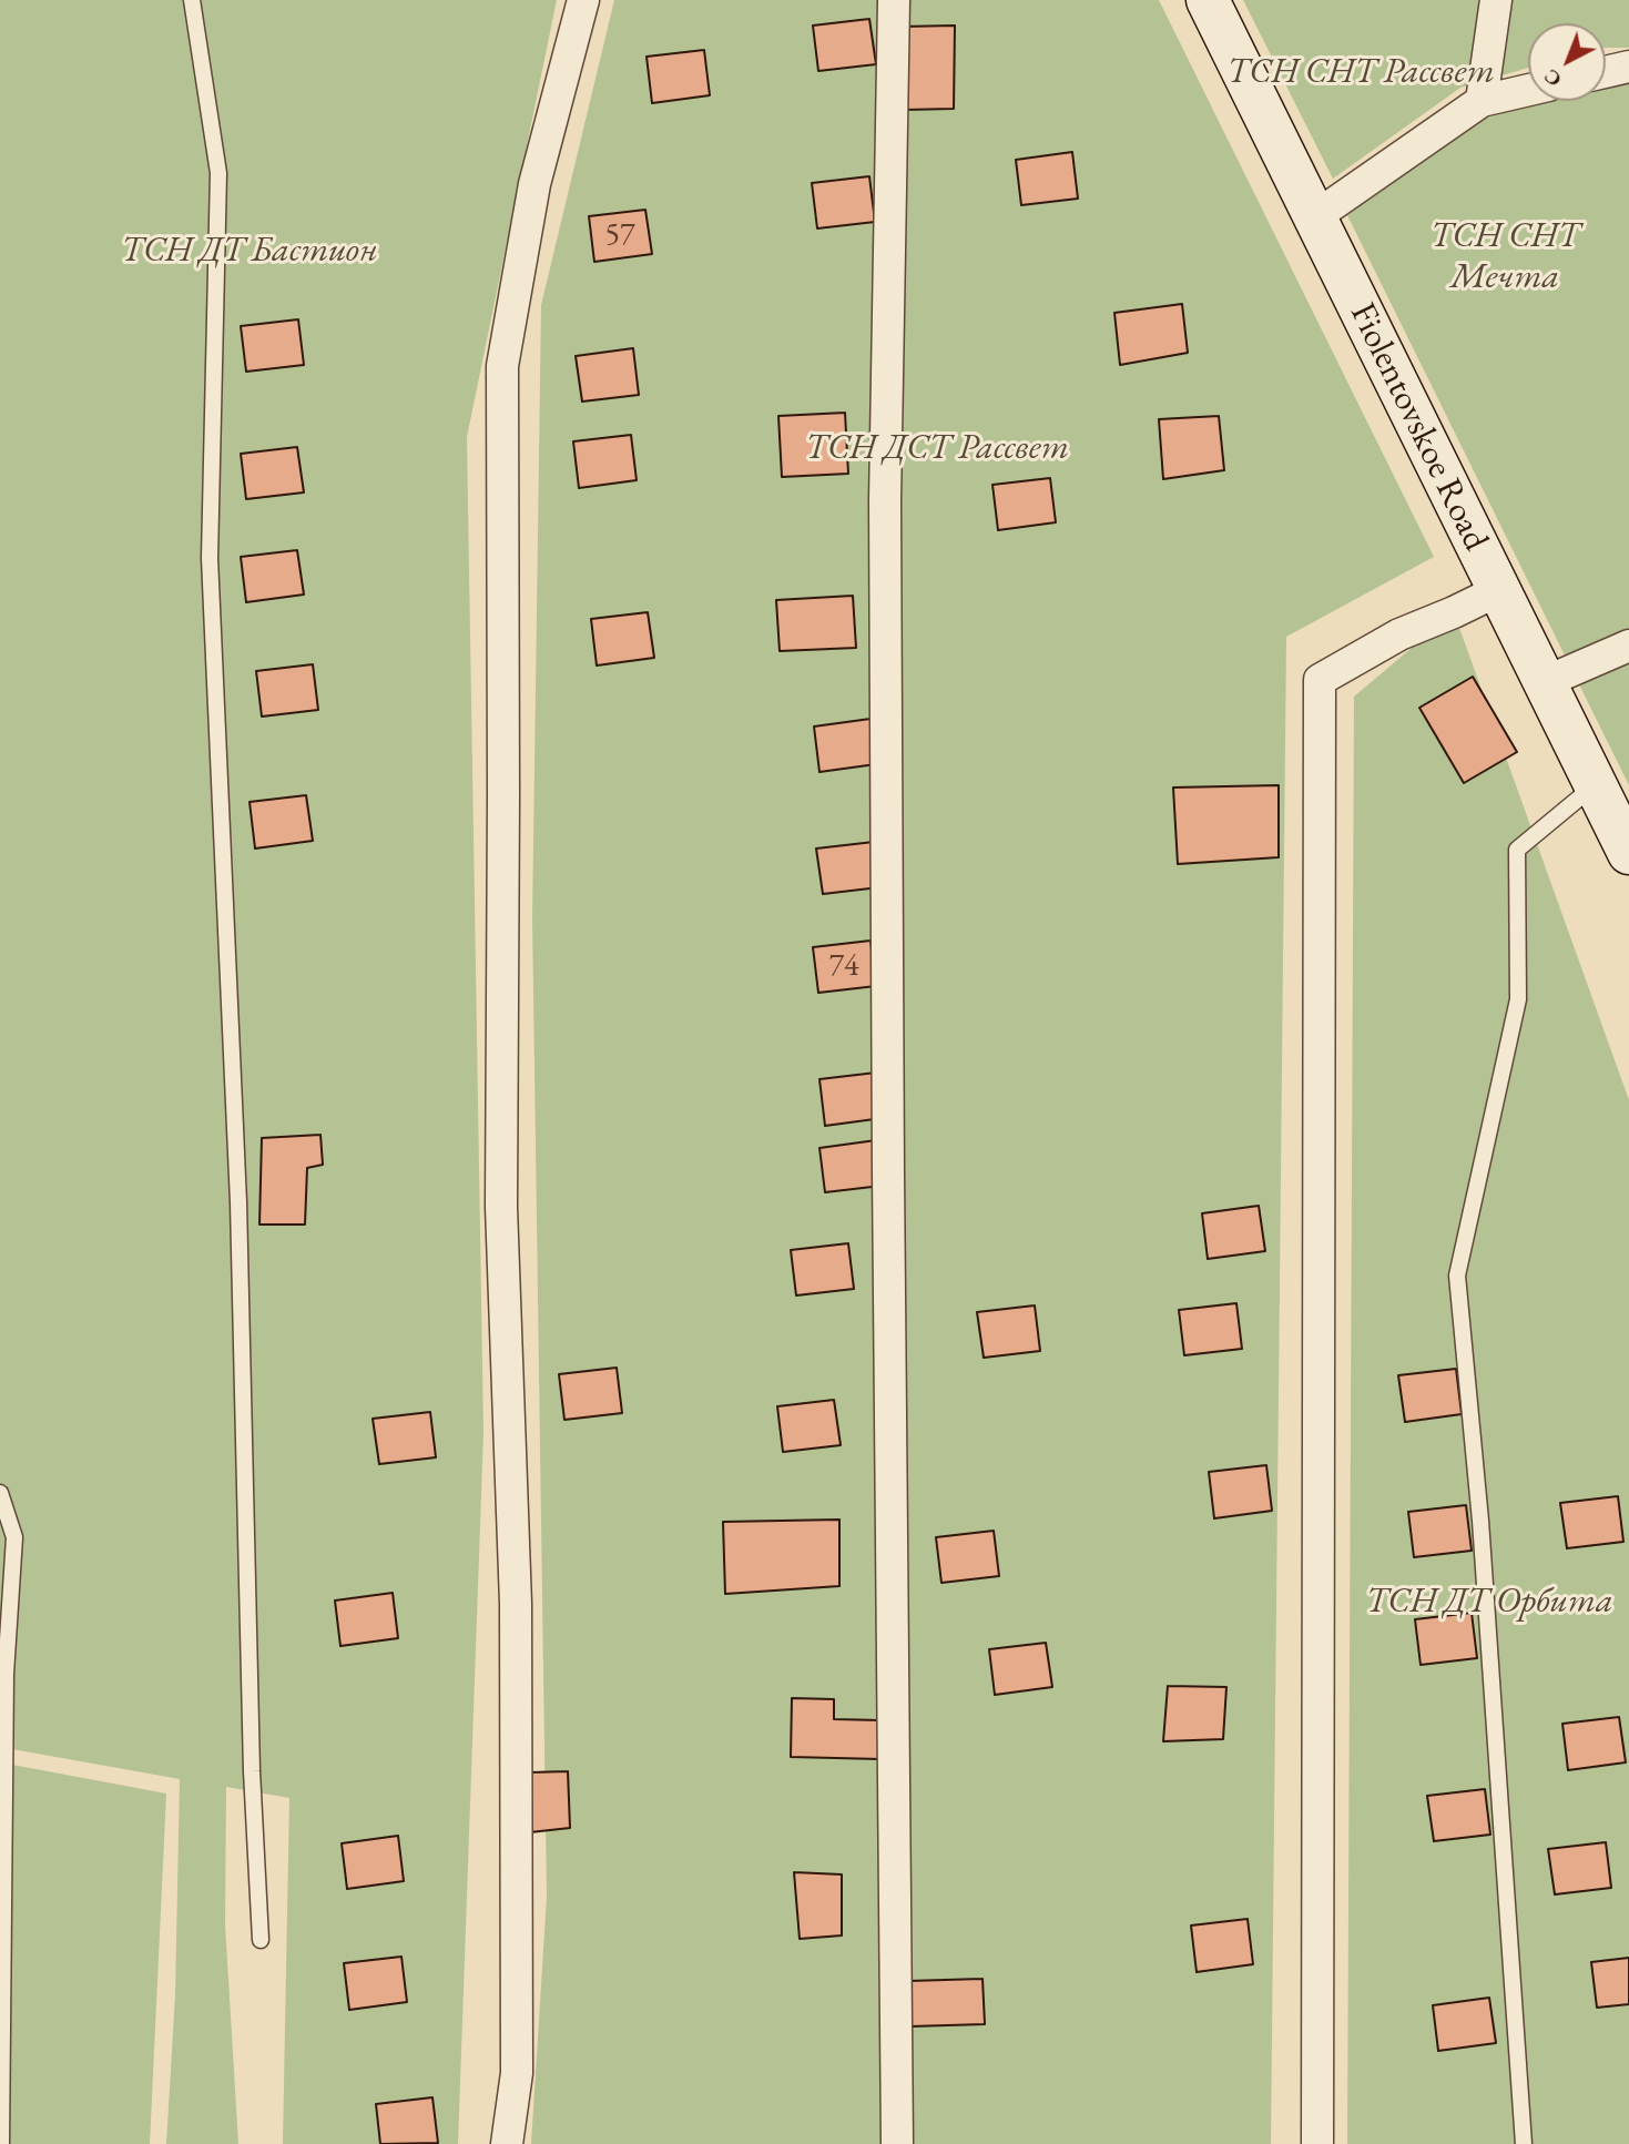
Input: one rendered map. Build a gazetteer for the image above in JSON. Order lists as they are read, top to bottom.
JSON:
{
  "streets": {
    "main road": ["Fiolentovskoe Road"]
  },
  "parks": [
    "ТСН СНТ Рассвет",
    "ТСН СНТ Мечта",
    "ТСН ДТ Бастион",
    "ТСН ДСТ Рассвет",
    "ТСН ДТ Орбита"
  ],
  "house_numbers": ["57", "74"],
  "north": "bottom left"
}
